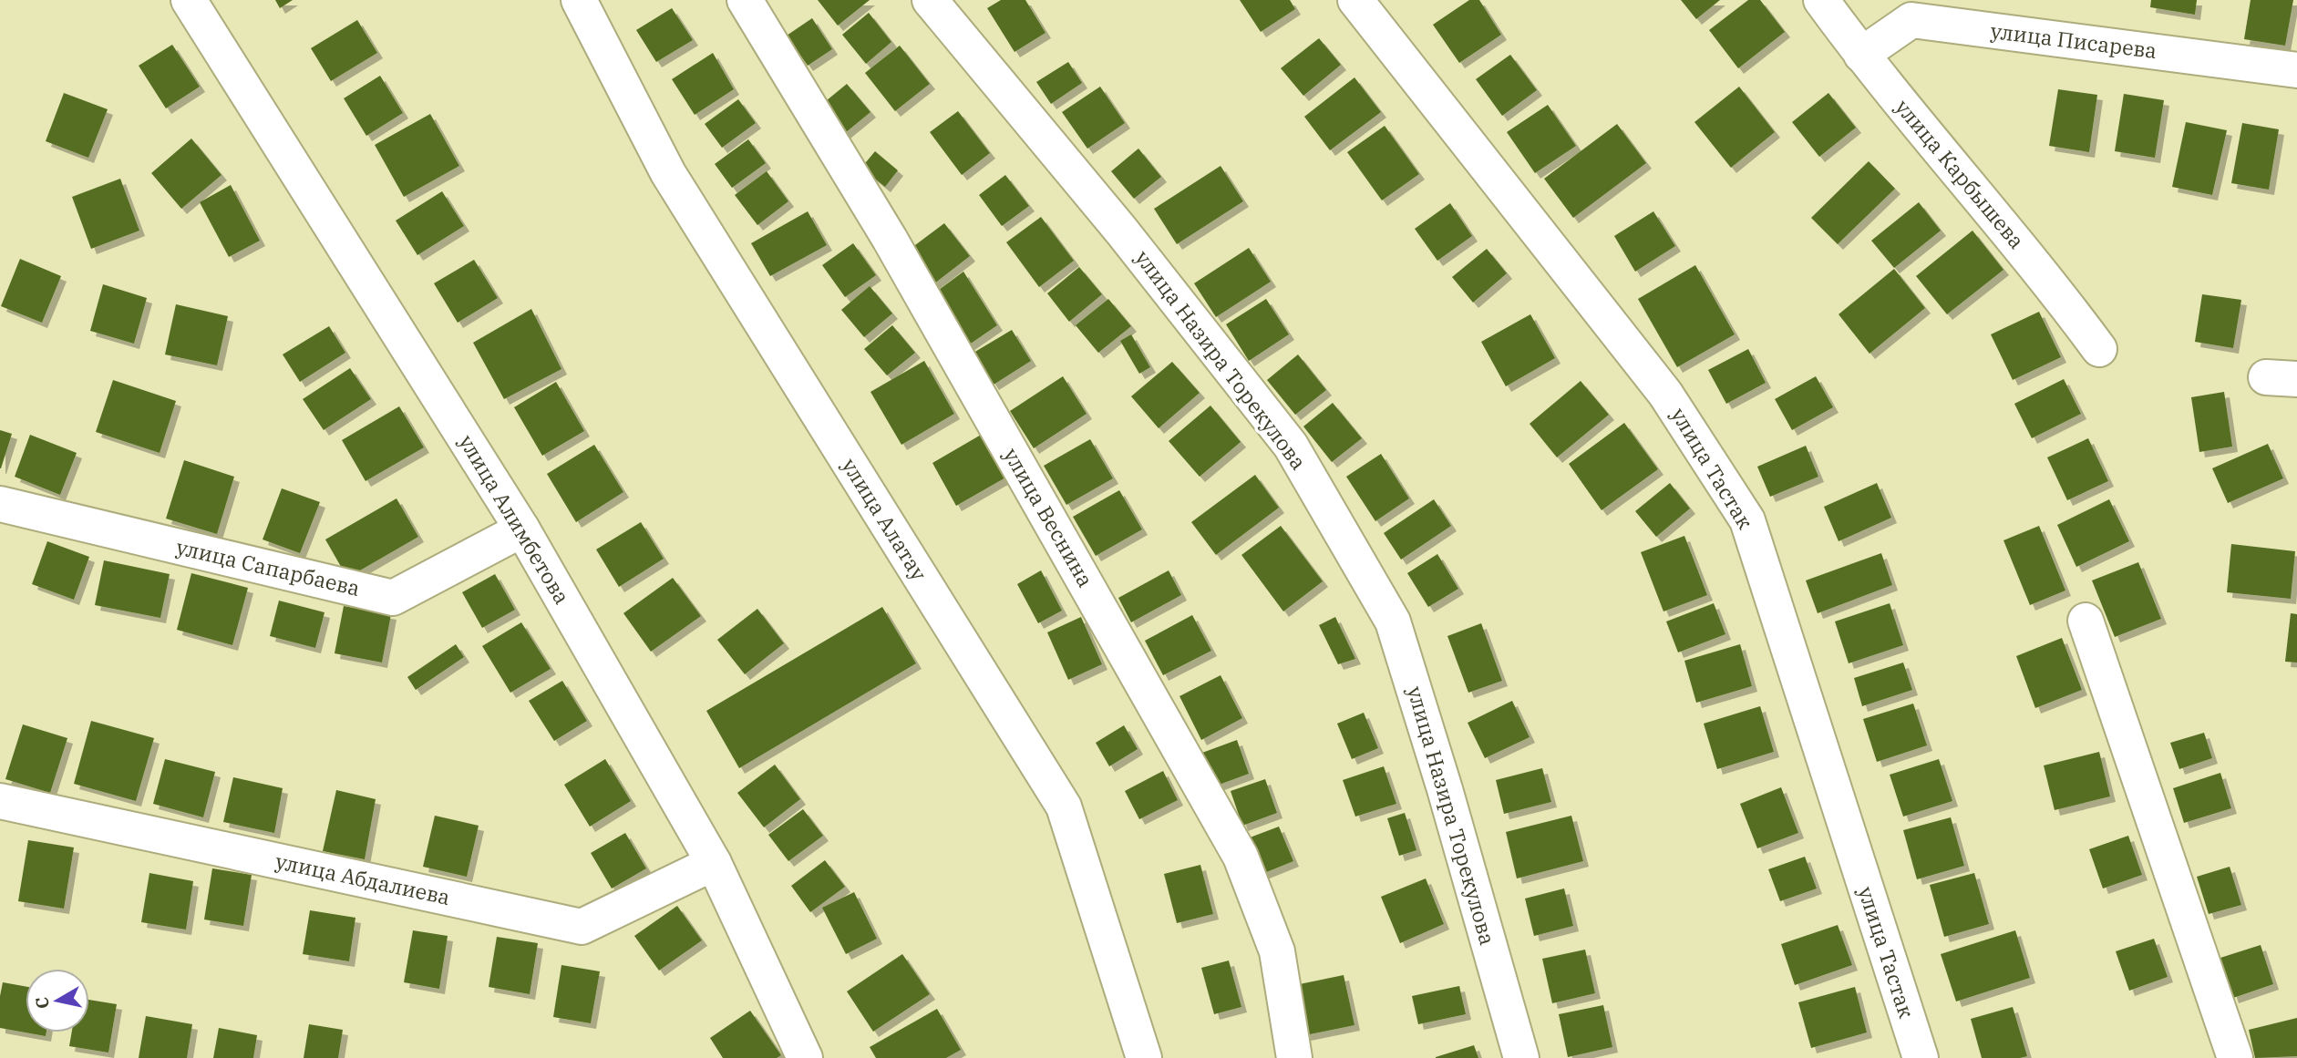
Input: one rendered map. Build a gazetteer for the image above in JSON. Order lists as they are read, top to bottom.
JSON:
{
  "streets": {
    "street": [
      "улица Писарева",
      "улица Карбышева",
      "улица Назира Торекулова",
      "улица Тастак",
      "улица Веснина",
      "улица Алимбетова",
      "улица Алатау",
      "улица Сапарбаева",
      "улица Абдалиева"
    ]
  },
  "crossings": [
    ["улица Писарева", "улица Карбышева"],
    ["улица Алимбетова", "улица Сапарбаева"],
    ["улица Алимбетова", "улица Абдалиева"]
  ],
  "north": "left"
}
